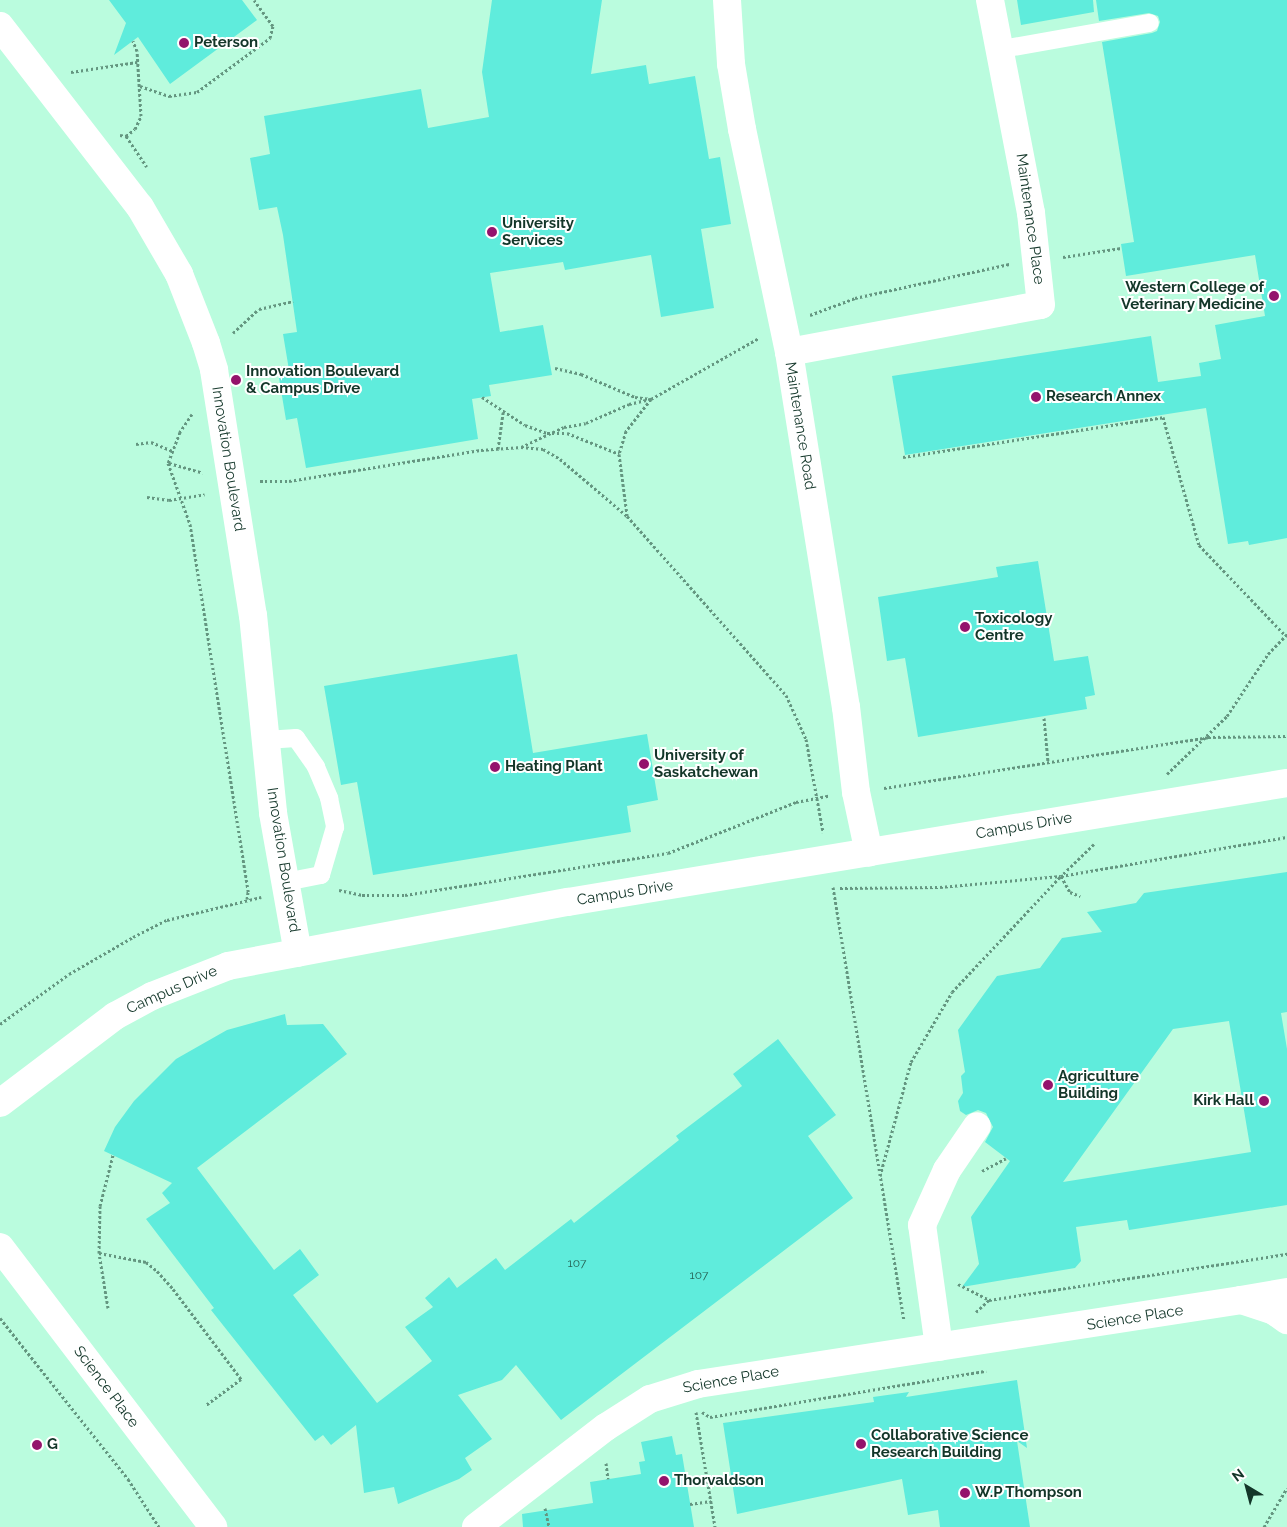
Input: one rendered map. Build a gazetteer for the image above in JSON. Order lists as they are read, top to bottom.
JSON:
{
  "streets": {
    "street": [
      "Maintenance Place",
      "Maintenance Road",
      "Innovation Boulevard",
      "Campus Drive",
      "Science Place"
    ]
  },
  "crossings": [
    ["Maintenance Place", "Maintenance Road"],
    ["Maintenance Road", "Campus Drive"],
    ["Innovation Boulevard", "Campus Drive"]
  ],
  "places": [
    "Peterson",
    "University Services",
    "Western College of Veterinary Medicine",
    "Innovation Boulevard & Campus Drive",
    "Research Annex",
    "Toxicology Centre",
    "University of Saskatchewan",
    "Heating Plant",
    "Agriculture Building",
    "Kirk Hall",
    "Collaborative Science Research Building",
    "G",
    "Thorvaldson",
    "W.P Thompson"
  ],
  "house_numbers": ["107", "107"],
  "north": "top left"
}
